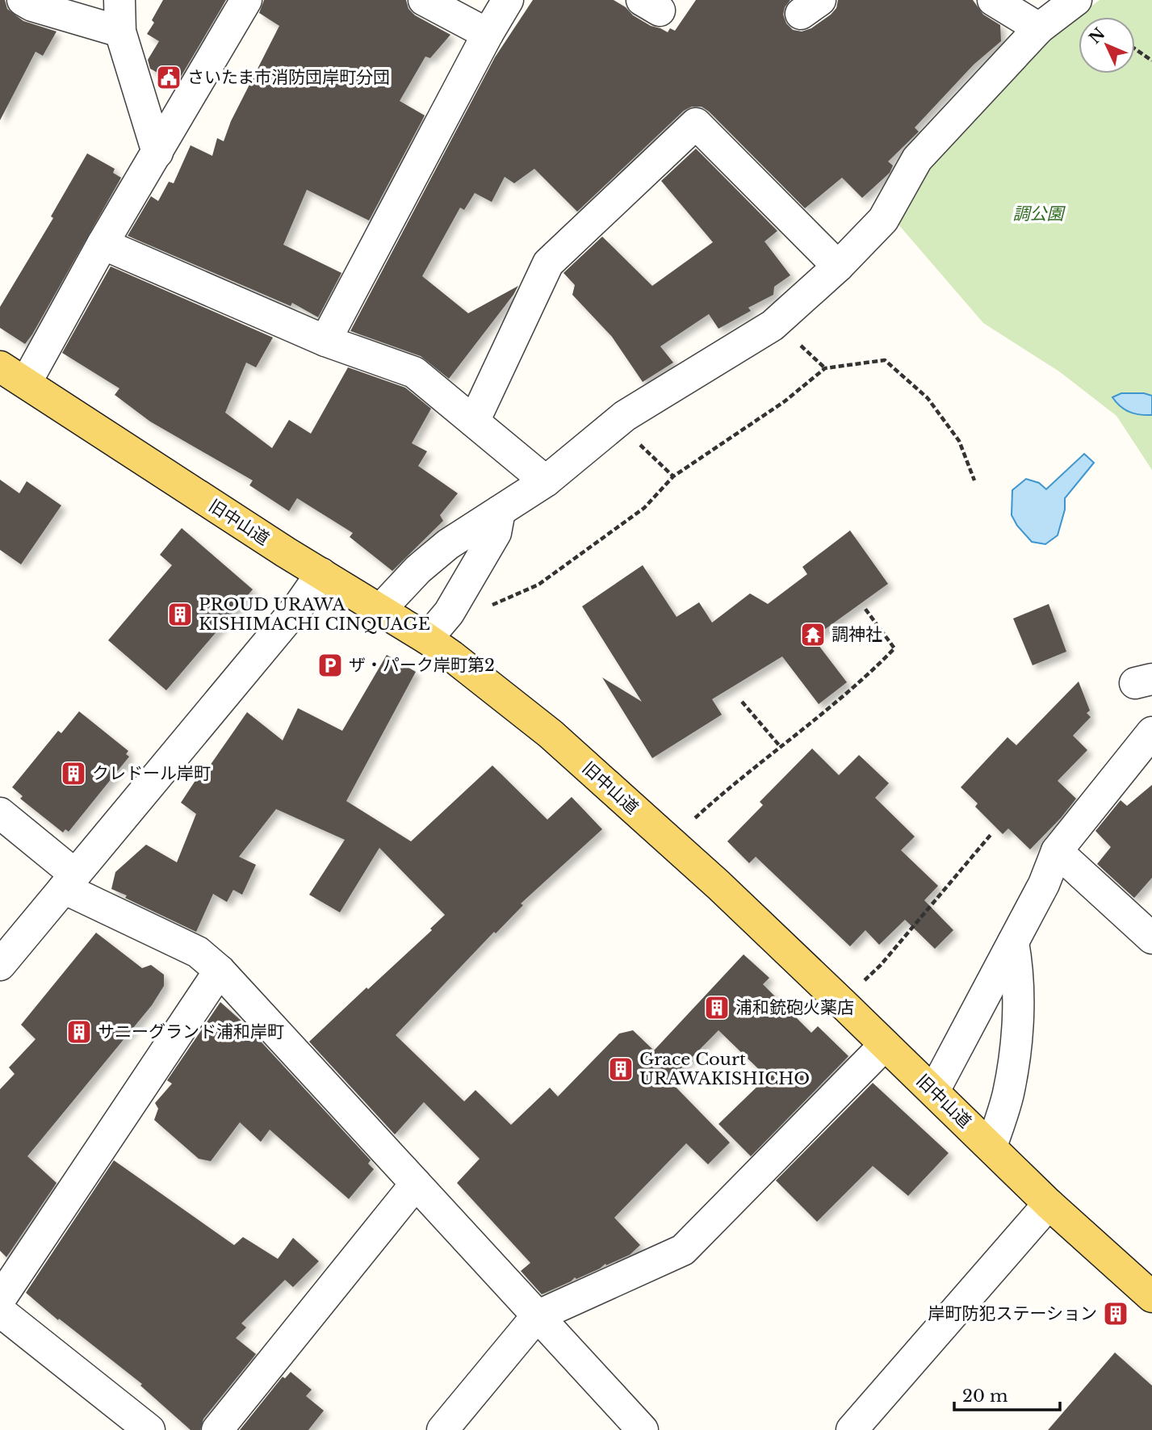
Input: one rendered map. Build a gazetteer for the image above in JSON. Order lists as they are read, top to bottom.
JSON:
{
  "streets": {
    "main road": ["旧中山道"]
  },
  "parks": ["調公園"],
  "places": {
    "public building": ["さいたま市消防団岸町分団"],
    "building": [
      "PROUD URAWA KISHIMACHI CINQUAGE",
      "クレドール岸町",
      "浦和銃砲火薬店",
      "サニーグランド浦和岸町",
      "Grace Court URAWAKISHICHO",
      "岸町防犯ステーション"
    ],
    "temple": ["調神社"],
    "parking": ["ザ・パーク岸町第2"]
  },
  "scale_bar": "20 m",
  "north": "top left"
}
